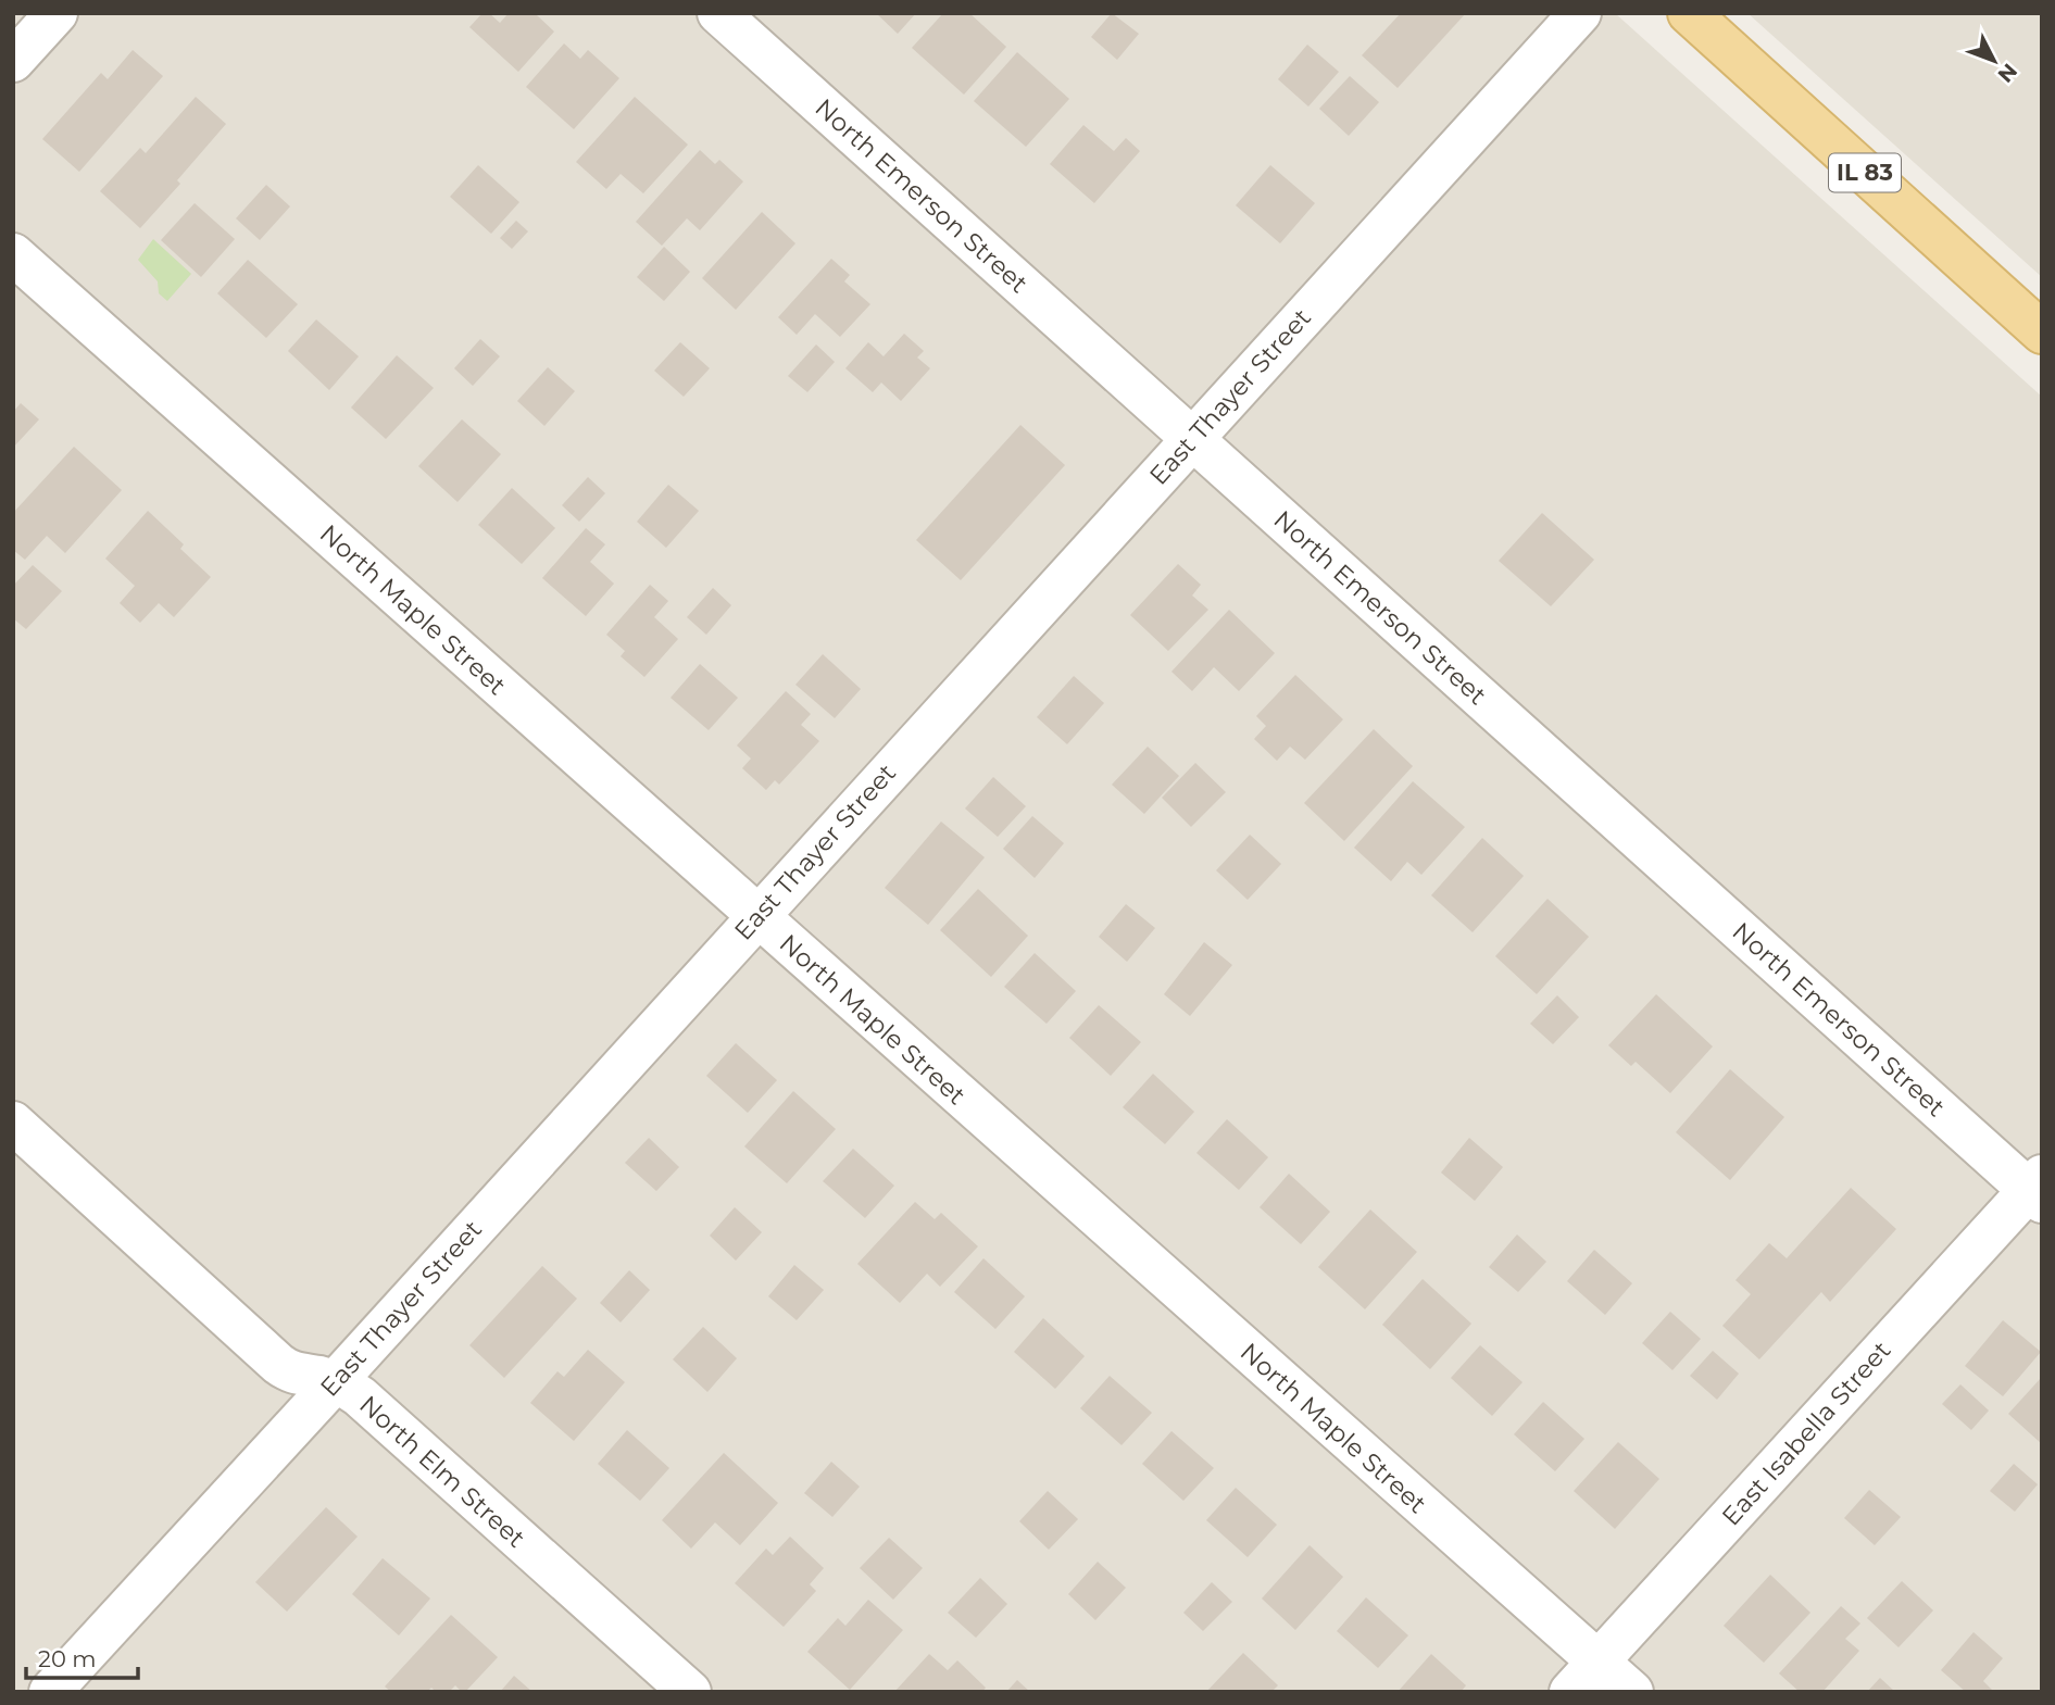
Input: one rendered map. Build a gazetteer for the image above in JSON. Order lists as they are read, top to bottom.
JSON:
{
  "streets": {
    "main road": ["IL 83"],
    "street": [
      "North Emerson Street",
      "East Thayer Street",
      "North Maple Street",
      "East Isabella Street",
      "North Elm Street"
    ]
  },
  "crossings": [
    ["North Emerson Street", "East Thayer Street"],
    ["North Emerson Street", "East Isabella Street"],
    ["East Thayer Street", "North Maple Street"],
    ["East Thayer Street", "North Elm Street"],
    ["North Maple Street", "East Isabella Street"]
  ],
  "scale_bar": "20 m",
  "north": "bottom right"
}
